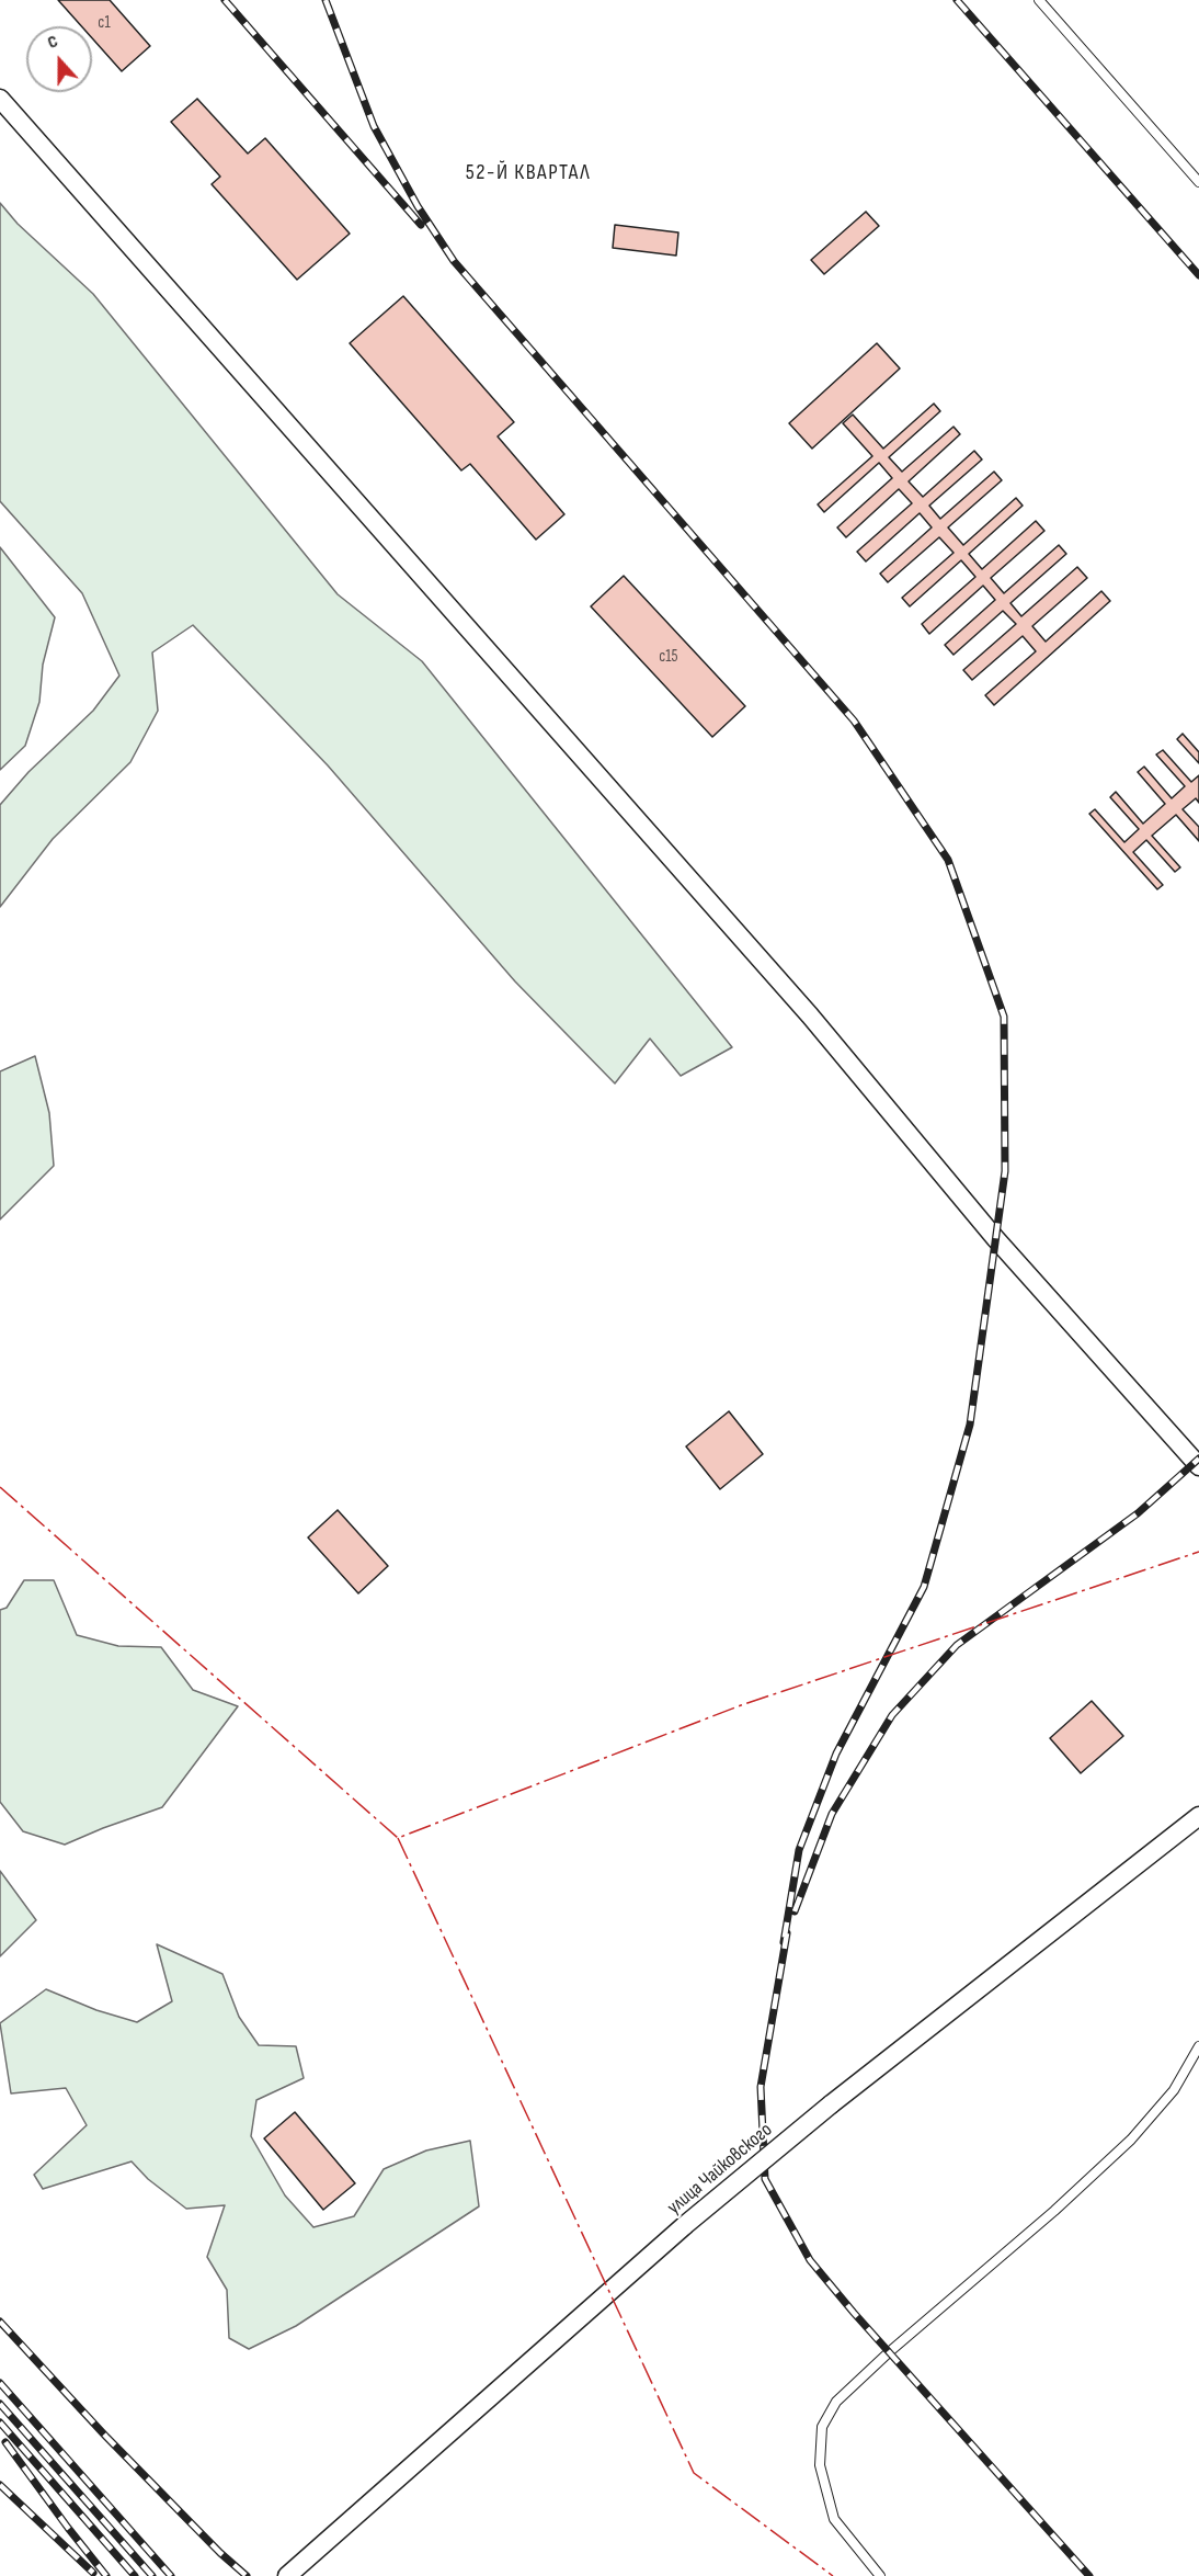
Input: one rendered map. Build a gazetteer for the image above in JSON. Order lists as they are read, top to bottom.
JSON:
{
  "streets": {
    "street": ["улица Чайковского"]
  },
  "districts": ["52-Й КВАРТАЛ"],
  "house_numbers": ["с1", "с15"],
  "north": "top"
}
